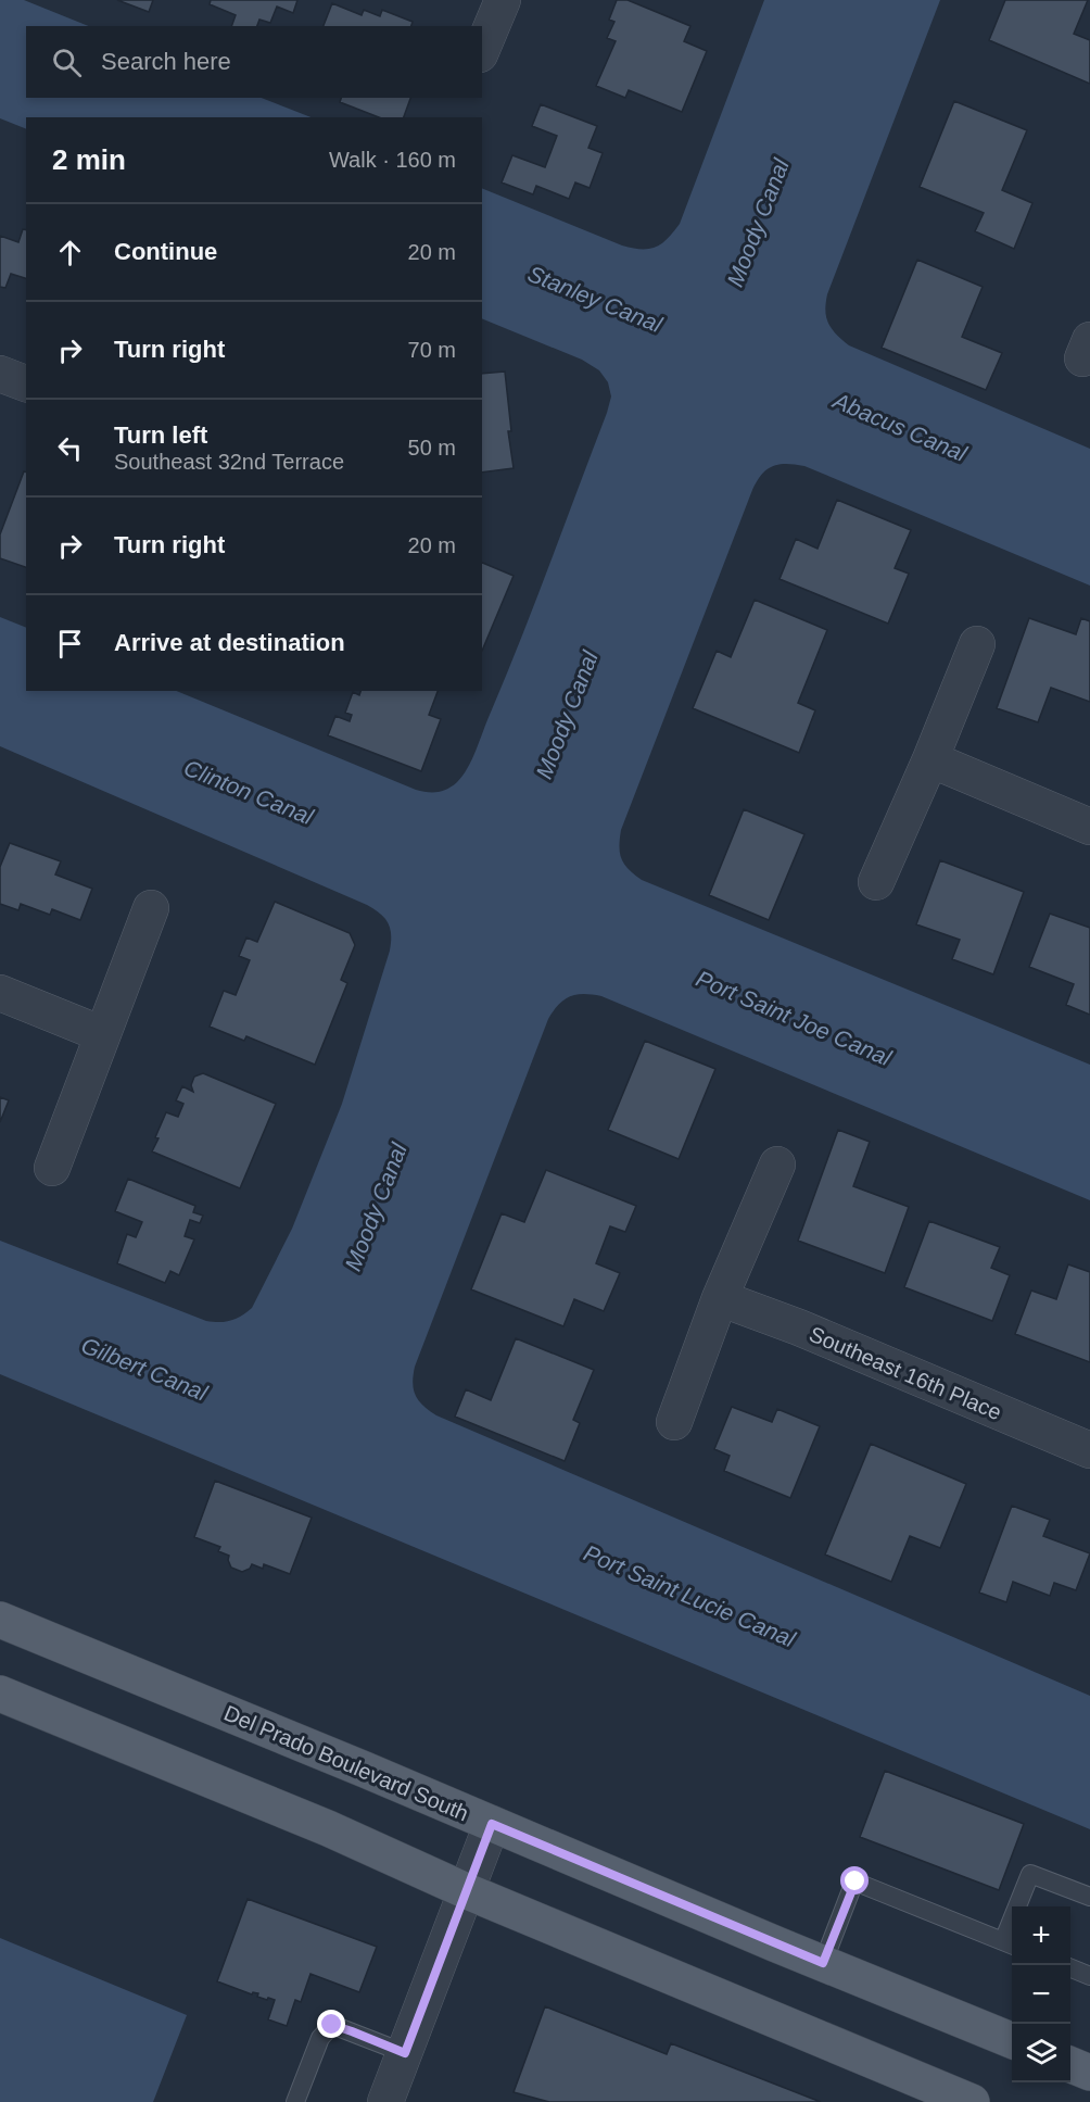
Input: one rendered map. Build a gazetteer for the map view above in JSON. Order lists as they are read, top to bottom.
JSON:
{
  "streets": {
    "main road": ["Del Prado Boulevard South"],
    "street": ["Southeast 16th Place"]
  },
  "water": [
    "Moody Canal",
    "Stanley Canal",
    "Abacus Canal",
    "Clinton Canal",
    "Port Saint Joe Canal",
    "Gilbert Canal",
    "Port Saint Lucie Canal"
  ],
  "page": {
    "search": "Search here",
    "heading": ["2 min", "Walk · 160 m"],
    "list": [
      ["Continue", "20 m"],
      ["Turn right", "70 m"],
      ["Turn left", "Southeast 32nd Terrace", "50 m"],
      ["Turn right", "20 m"],
      "Arrive at destination"
    ],
    "map_buttons": ["+", "−"]
  }
}
